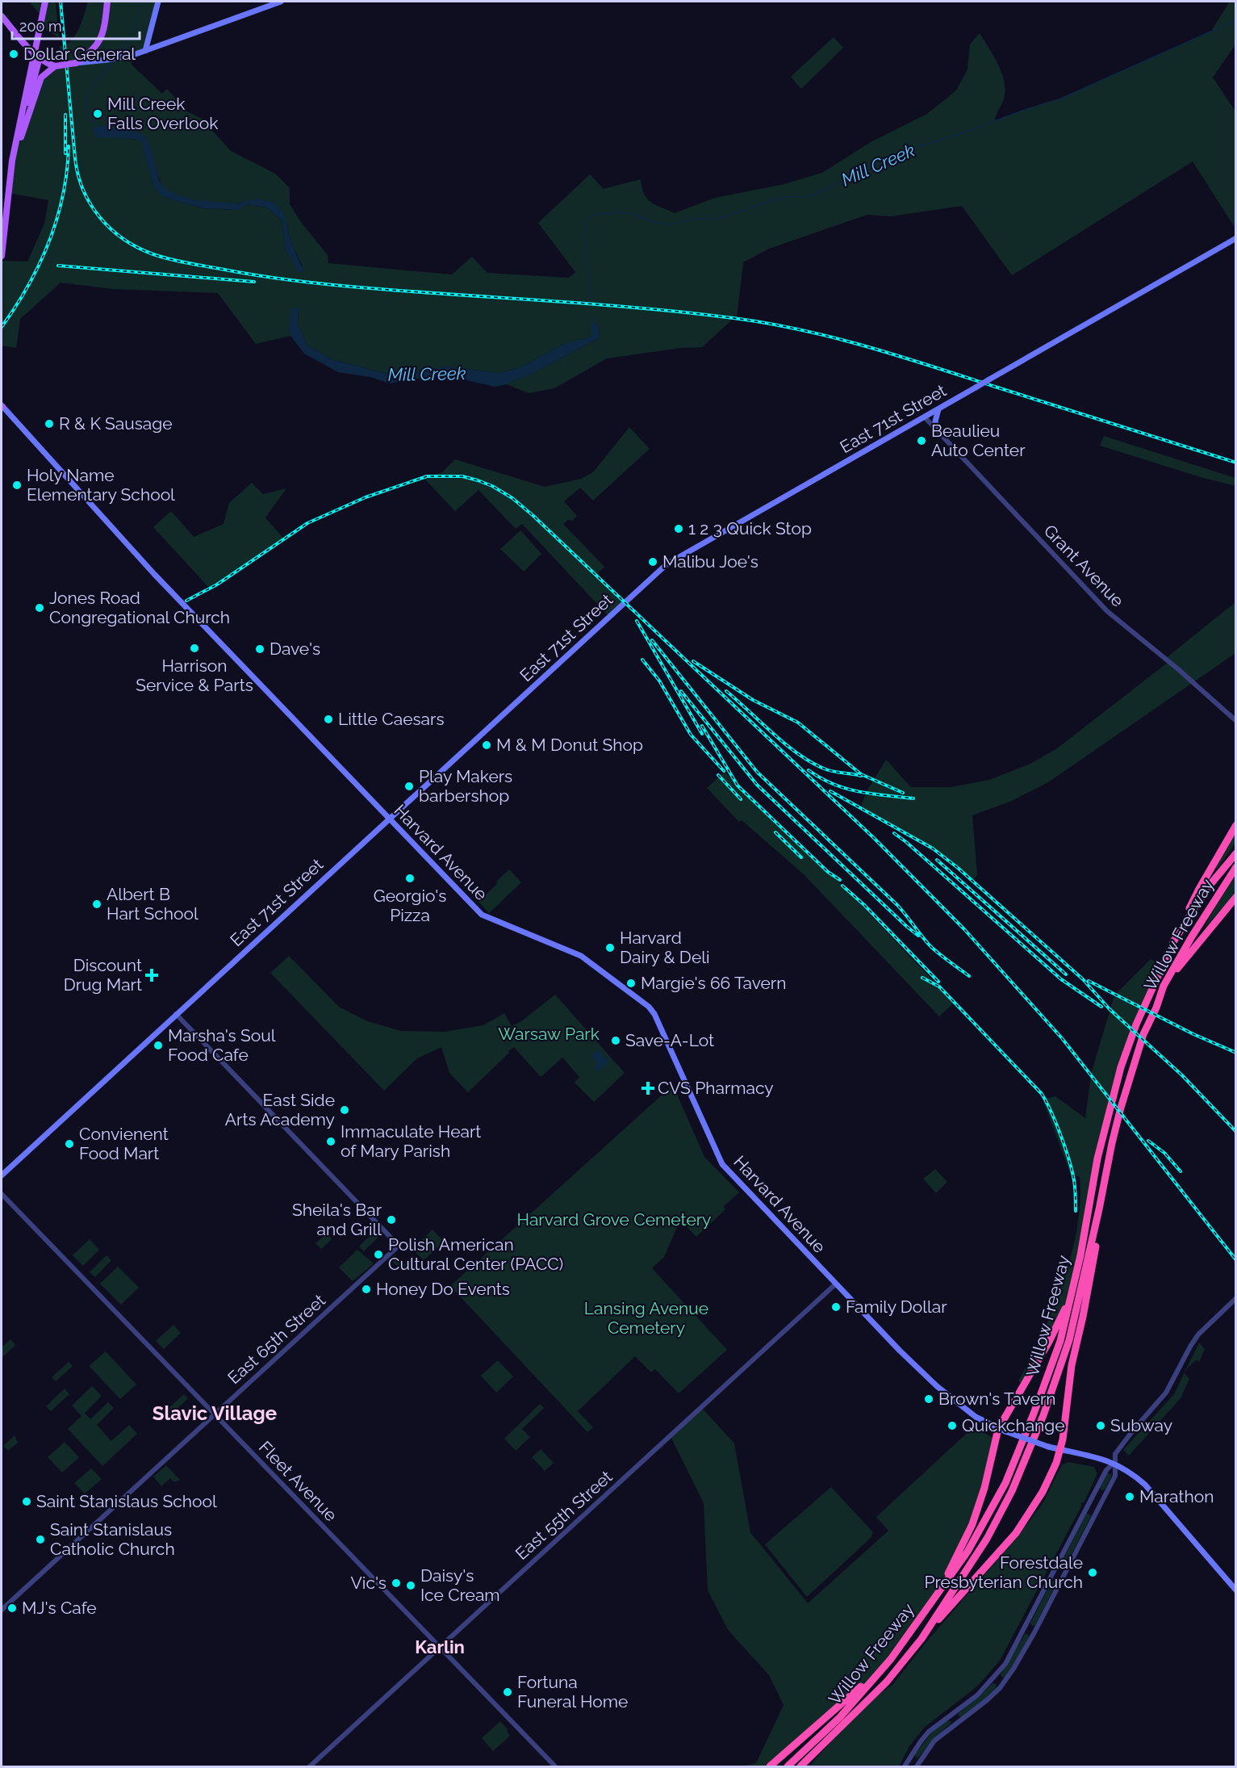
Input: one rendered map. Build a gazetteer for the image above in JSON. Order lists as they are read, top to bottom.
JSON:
{
  "streets": {
    "highway": ["Willow Freeway"],
    "main road": ["East 71st Street", "Harvard Avenue"],
    "street": [
      "Grant Avenue",
      "East 65th Street",
      "Fleet Avenue",
      "East 55th Street"
    ]
  },
  "crossings": [
    ["East 71st Street", "Grant Avenue"],
    ["East 71st Street", "Harvard Avenue"],
    ["East 71st Street", "East 65th Street"],
    ["Harvard Avenue", "East 55th Street"],
    ["East 65th Street", "Fleet Avenue"],
    ["Fleet Avenue", "East 55th Street"]
  ],
  "districts": ["Slavic Village", "Karlin"],
  "water": ["Mill Creek"],
  "parks": ["Warsaw Park", "Harvard Grove Cemetery", "Lansing Avenue Cemetery"],
  "places": {
    "other": [
      "Dollar General",
      "Mill Creek Falls Overlook",
      "R & K Sausage",
      "Beaulieu Auto Center",
      "Holy Name Elementary School",
      "1 2 3 Quick Stop",
      "Malibu Joe's",
      "Jones Road Congregational Church",
      "Harrison Service & Parts",
      "Dave's",
      "Little Caesars",
      "M & M Donut Shop",
      "Play Makers barbershop",
      "Georgio's Pizza",
      "Albert B Hart School",
      "Harvard Dairy & Deli",
      "Margie's 66 Tavern",
      "Save-A-Lot",
      "Marsha's Soul Food Cafe",
      "East Side Arts Academy",
      "Immaculate Heart of Mary Parish",
      "Convienent Food Mart",
      "Sheila's Bar and Grill",
      "Polish American Cultural Center (PACC)",
      "Honey Do Events",
      "Family Dollar",
      "Brown's Tavern",
      "Quickchange",
      "Subway",
      "Marathon",
      "Saint Stanislaus School",
      "Saint Stanislaus Catholic Church",
      "Forestdale Presbyterian Church",
      "Vic's",
      "Daisy's Ice Cream",
      "MJ's Cafe",
      "Fortuna Funeral Home"
    ],
    "health": ["Discount Drug Mart", "CVS Pharmacy"]
  },
  "scale_bar": "200 m"
}
